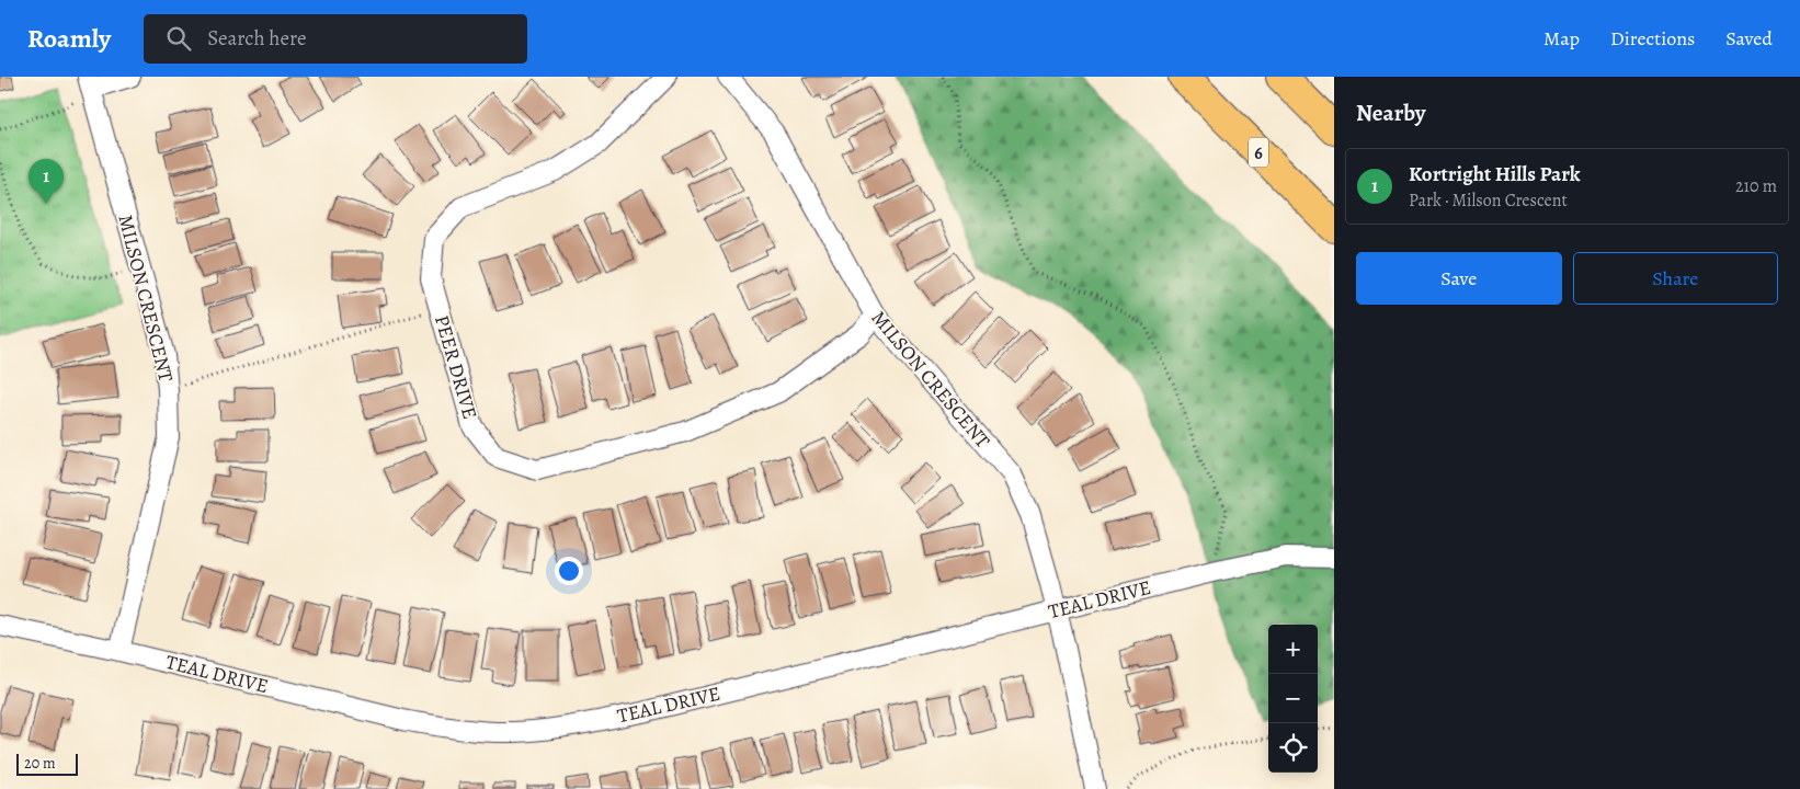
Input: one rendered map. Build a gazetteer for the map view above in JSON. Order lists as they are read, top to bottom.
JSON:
{
  "streets": {
    "highway": ["6"],
    "street": ["MILSON CRESCENT", "PEER DRIVE", "TEAL DRIVE"]
  },
  "crossings": [
    ["MILSON CRESCENT", "PEER DRIVE"],
    ["MILSON CRESCENT", "TEAL DRIVE"]
  ],
  "scale_bar": "20 m",
  "page": {
    "header": "Roamly",
    "search": "Search here",
    "nav": ["Map", "Directions", "Saved"],
    "heading": "Nearby",
    "list": [
      {
        "mark": "1",
        "name": "Kortright Hills Park",
        "note": "Park · Milson Crescent",
        "value": "210 m"
      }
    ],
    "pins": "1",
    "buttons": ["Save", "Share"],
    "map_buttons": ["+", "−"],
    "scale": "20 m"
  }
}
